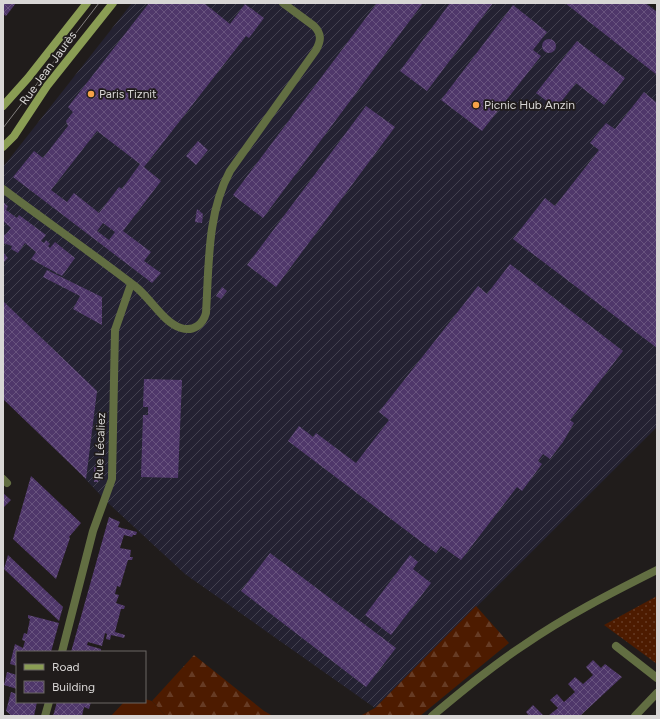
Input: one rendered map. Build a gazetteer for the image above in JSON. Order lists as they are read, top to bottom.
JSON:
{
  "streets": {
    "main road": ["Rue Jean Jaurès"],
    "street": ["Rue Lécaliez"]
  },
  "places": ["Paris Tiznit", "Picnic Hub Anzin"],
  "legend": ["Road", "Building"]
}
